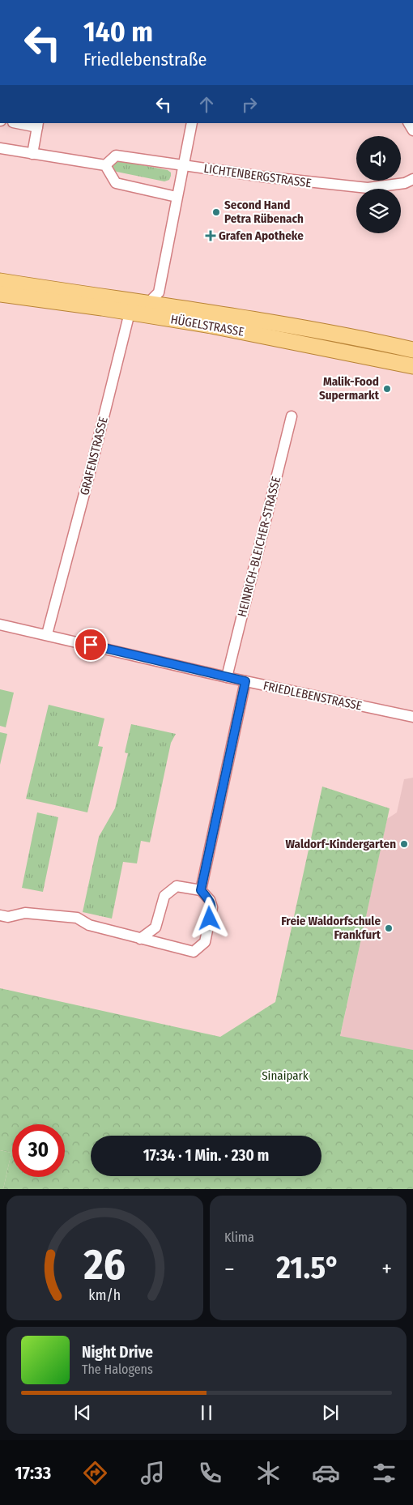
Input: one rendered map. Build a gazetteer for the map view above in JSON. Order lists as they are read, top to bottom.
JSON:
{
  "streets": {
    "main road": ["HÜGELSTRASSE"],
    "street": [
      "LICHTENBERGSTRASSE",
      "GRAFENSTRASSE",
      "HEINRICH-BLEICHER-STRASSE",
      "FRIEDLEBENSTRASSE"
    ]
  },
  "crossings": [
    ["HÜGELSTRASSE", "GRAFENSTRASSE"],
    ["GRAFENSTRASSE", "FRIEDLEBENSTRASSE"],
    ["HEINRICH-BLEICHER-STRASSE", "FRIEDLEBENSTRASSE"]
  ],
  "parks": ["Sinaipark"],
  "places": {
    "other": [
      "Second Hand Petra Rübenach",
      "Malik-Food Supermarkt",
      "Waldorf-Kindergarten",
      "Freie Waldorfschule Frankfurt"
    ],
    "health": ["Grafen Apotheke"]
  },
  "page": {
    "turn": ["140 m", "Friedlebenstraße"],
    "limit": "30",
    "trip": "17:34 · 1 Min. · 230 m",
    "tile": "Klima",
    "heat": ["−", "21.5°", "+"],
    "song": ["Night Drive", "The Halogens"],
    "tabs": "17:33",
    "gauge": ["26", "km/h"]
  }
}
